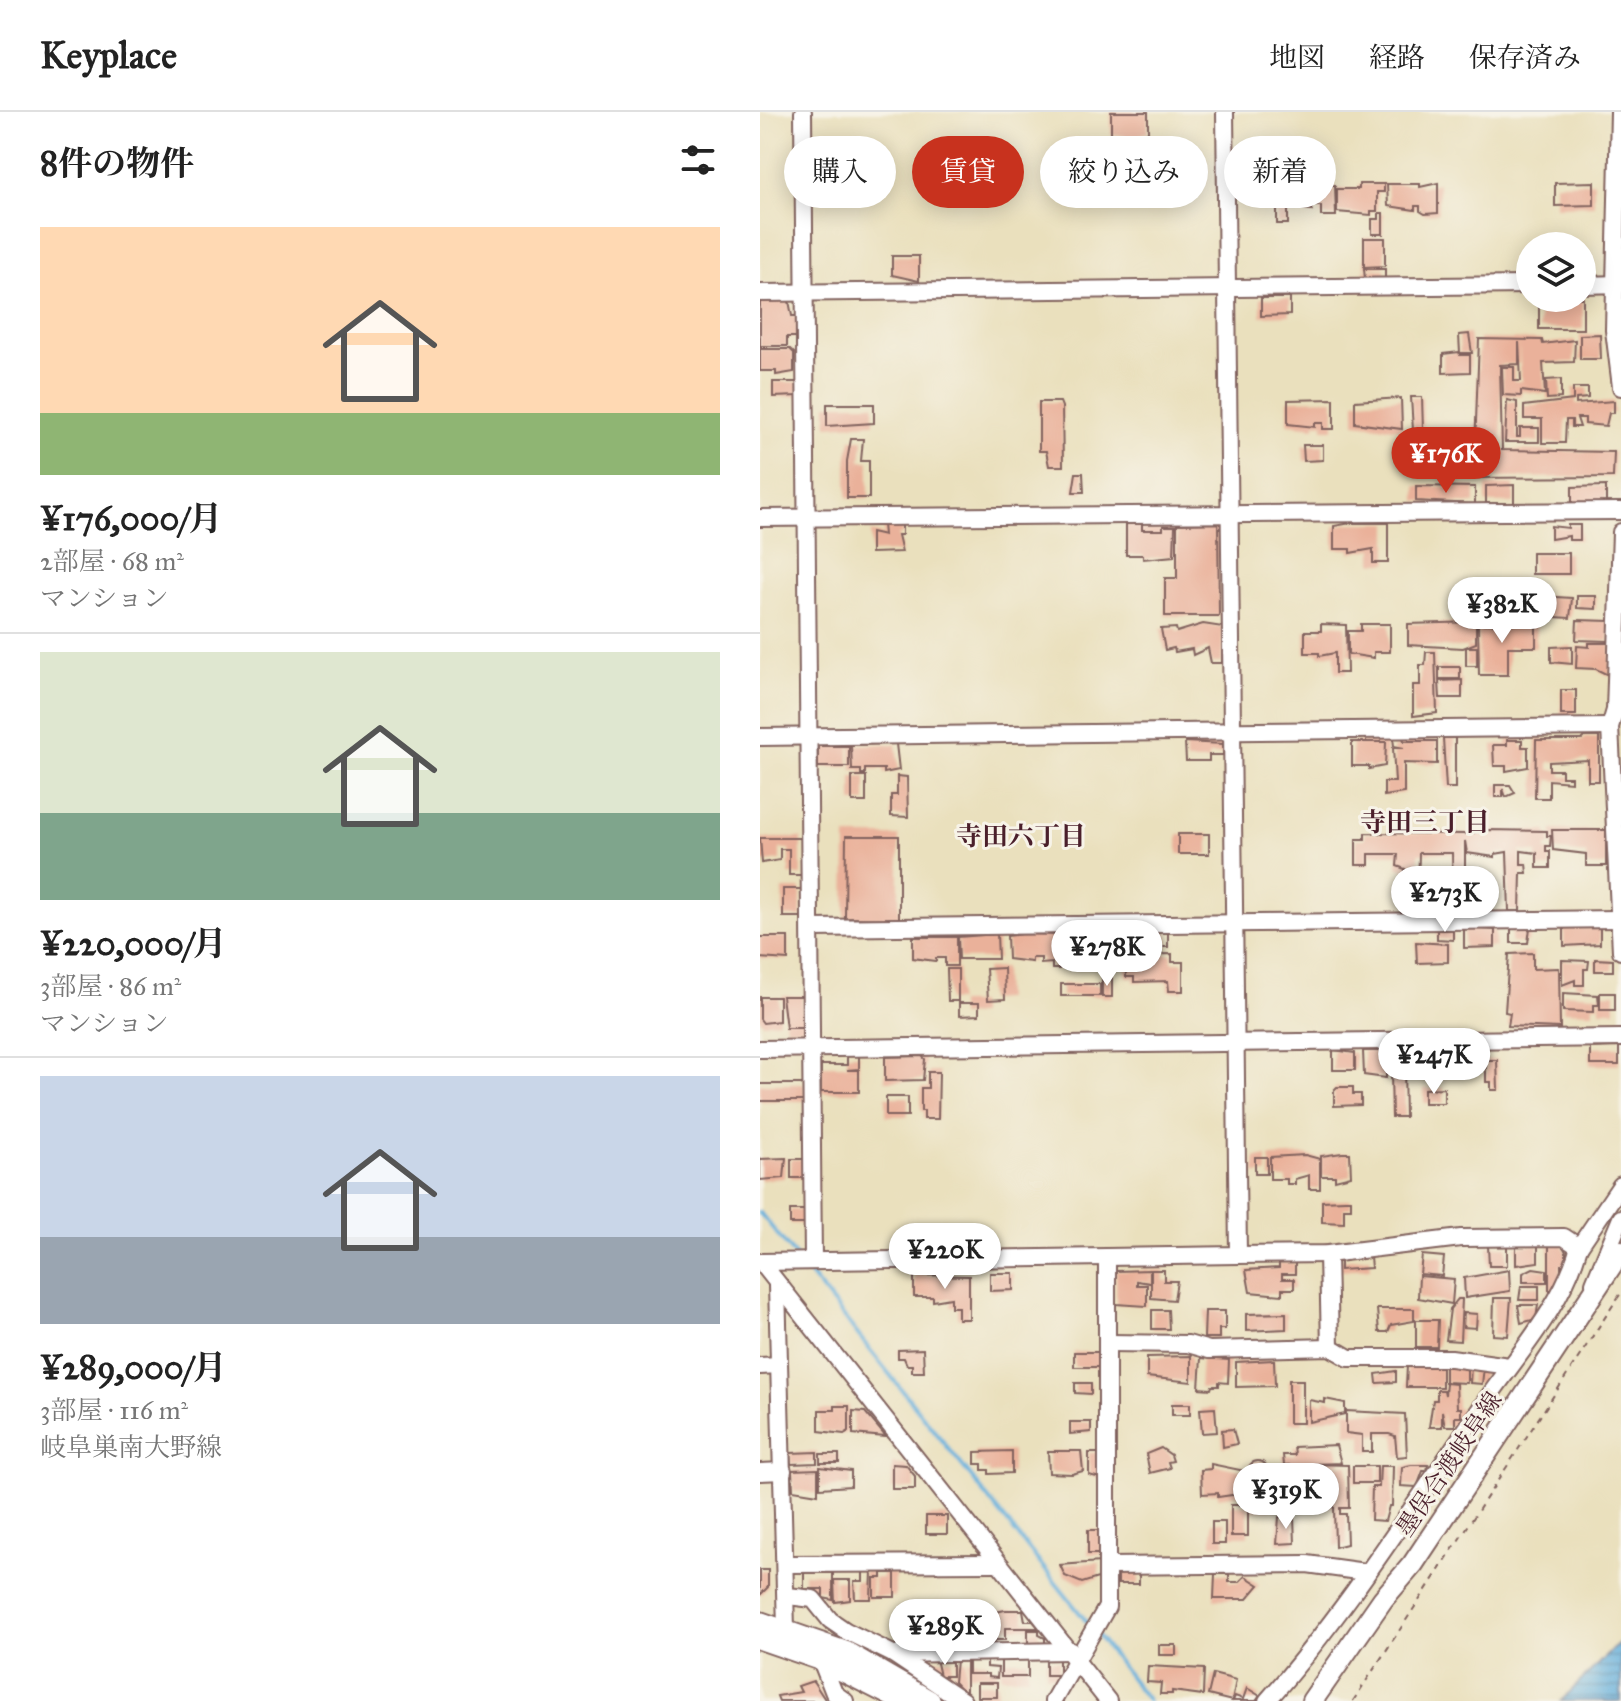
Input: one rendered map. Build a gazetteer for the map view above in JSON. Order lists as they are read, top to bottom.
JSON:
{
  "streets": {
    "main road": ["墨俣合渡岐阜線"]
  },
  "districts": ["寺田三丁目", "寺田六丁目"],
  "page": {
    "header": "Keyplace",
    "nav": ["地図", "経路", "保存済み"],
    "heading": "8件の物件",
    "chip": [
      "購入",
      "賃貸",
      "絞り込み",
      "新着"
    ],
    "list": [
      {
        "name": "¥176,000/月",
        "note": "2部屋 · 68 m² · マンション"
      },
      {
        "name": "¥220,000/月",
        "note": "3部屋 · 86 m² · マンション"
      },
      {
        "name": "¥289,000/月",
        "note": "3部屋 · 116 m² · 岐阜巣南大野線"
      }
    ],
    "price": [
      "¥176K",
      "¥382K",
      "¥273K",
      "¥278K",
      "¥247K",
      "¥220K",
      "¥319K",
      "¥289K"
    ]
  }
}
